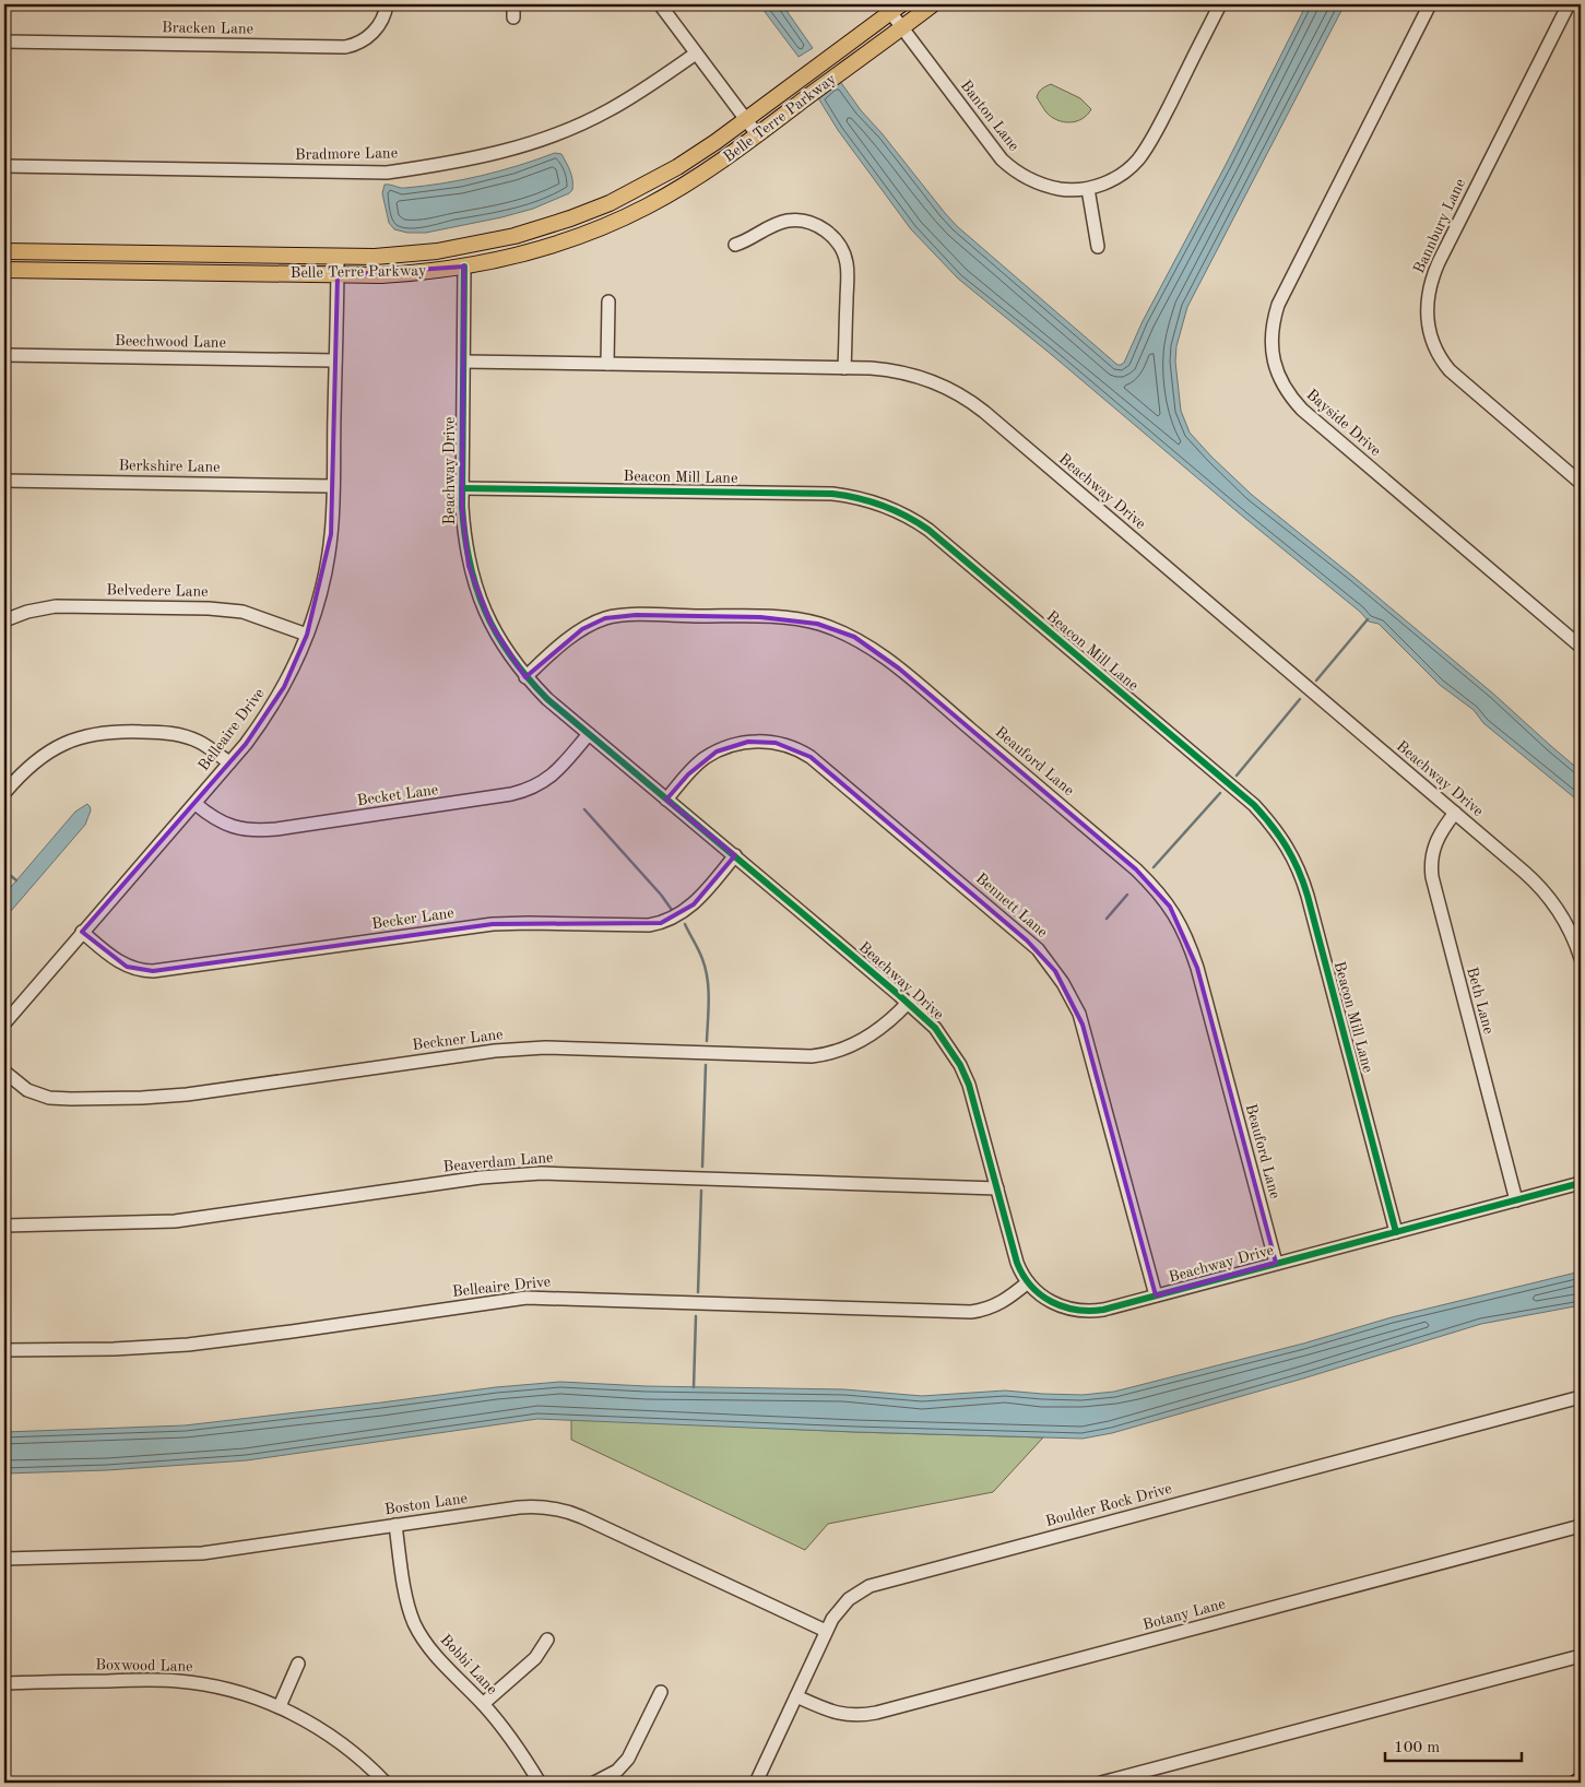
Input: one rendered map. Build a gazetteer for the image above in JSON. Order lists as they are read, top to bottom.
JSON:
{
  "streets": {
    "main road": ["Belle Terre Parkway"],
    "street": [
      "Bracken Lane",
      "Banton Lane",
      "Bradmore Lane",
      "Bannbury Lane",
      "Beechwood Lane",
      "Bayside Drive",
      "Berkshire Lane",
      "Beachway Drive",
      "Beacon Mill Lane",
      "Belvedere Lane",
      "Belleaire Drive",
      "Beauford Lane",
      "Becket Lane",
      "Bennett Lane",
      "Becker Lane",
      "Beth Lane",
      "Beckner Lane",
      "Beaverdam Lane",
      "Boston Lane",
      "Boulder Rock Drive",
      "Botany Lane",
      "Bobbi Lane",
      "Boxwood Lane"
    ]
  },
  "crossings": [
    ["Banton Lane", "Belle Terre Parkway"],
    ["Belle Terre Parkway", "Beachway Drive"],
    ["Belle Terre Parkway", "Belleaire Drive"],
    ["Beechwood Lane", "Belleaire Drive"],
    ["Berkshire Lane", "Belleaire Drive"],
    ["Beachway Drive", "Beacon Mill Lane"],
    ["Beachway Drive", "Belleaire Drive"],
    ["Beachway Drive", "Beauford Lane"],
    ["Beachway Drive", "Becket Lane"],
    ["Beachway Drive", "Bennett Lane"],
    ["Beachway Drive", "Becker Lane"],
    ["Beachway Drive", "Beth Lane"],
    ["Beachway Drive", "Beckner Lane"],
    ["Beachway Drive", "Beaverdam Lane"],
    ["Belvedere Lane", "Belleaire Drive"],
    ["Belleaire Drive", "Becket Lane"],
    ["Belleaire Drive", "Becker Lane"],
    ["Boston Lane", "Boulder Rock Drive"],
    ["Boston Lane", "Bobbi Lane"],
    ["Boulder Rock Drive", "Botany Lane"]
  ],
  "scale_bar": "100 m"
}
